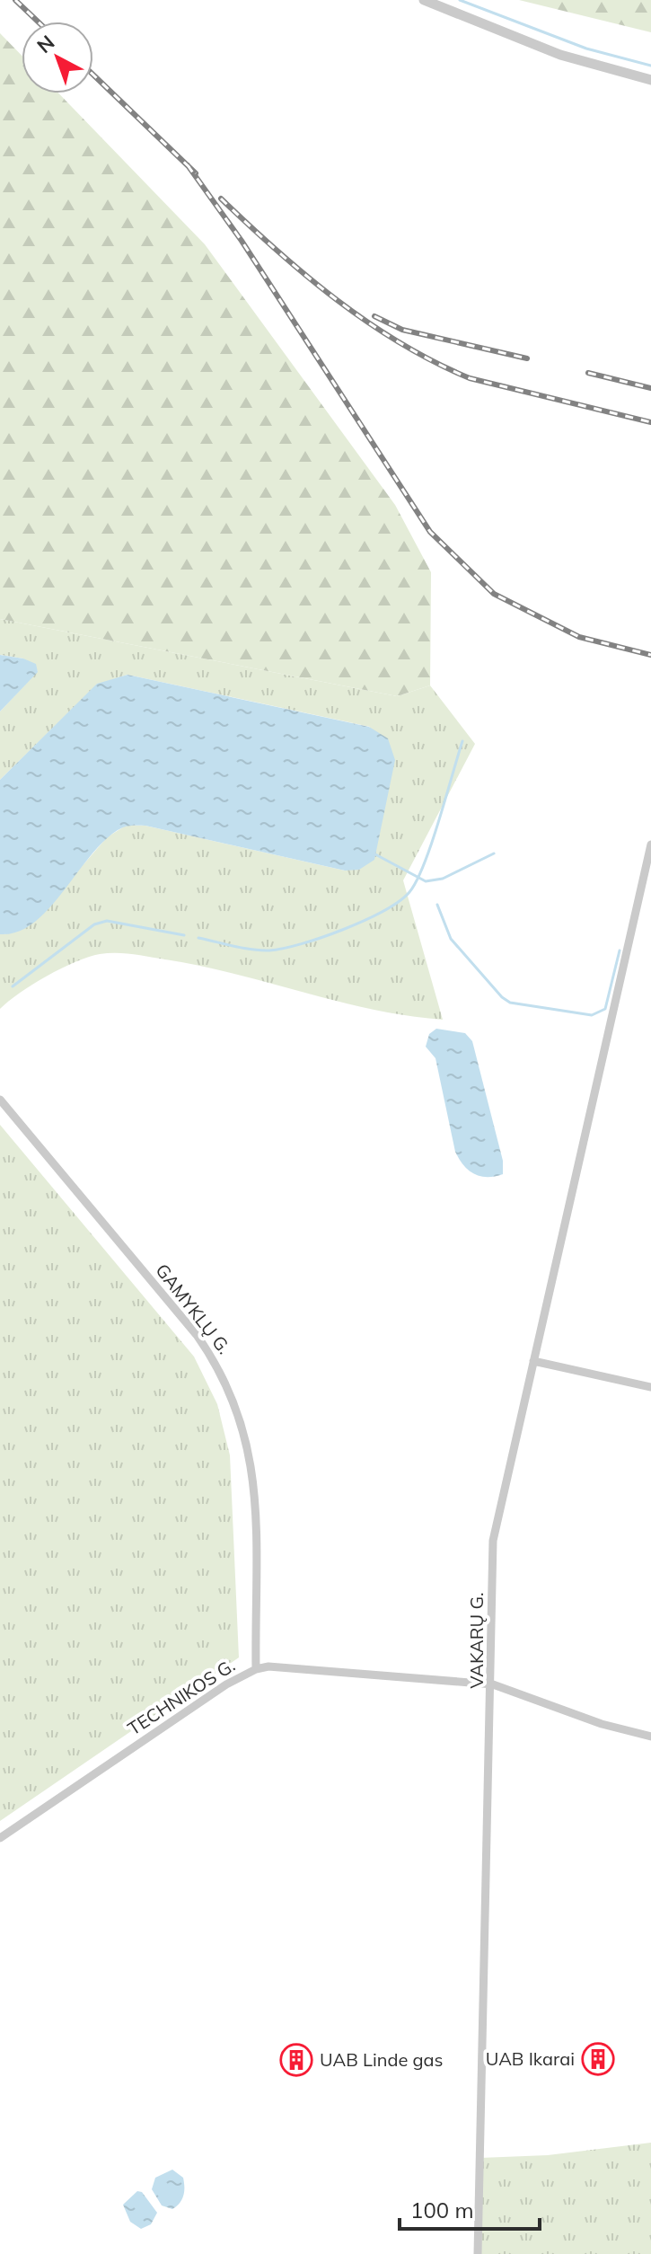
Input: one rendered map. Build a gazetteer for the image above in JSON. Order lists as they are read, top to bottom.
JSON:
{
  "streets": {
    "street": ["GAMYKLŲ G.", "VAKARŲ G.", "TECHNIKOS G."]
  },
  "crossings": [
    ["GAMYKLŲ G.", "TECHNIKOS G."],
    ["VAKARŲ G.", "TECHNIKOS G."]
  ],
  "places": {
    "building": ["UAB Ikarai", "UAB Linde gas"]
  },
  "scale_bar": "100 m",
  "north": "top left"
}
